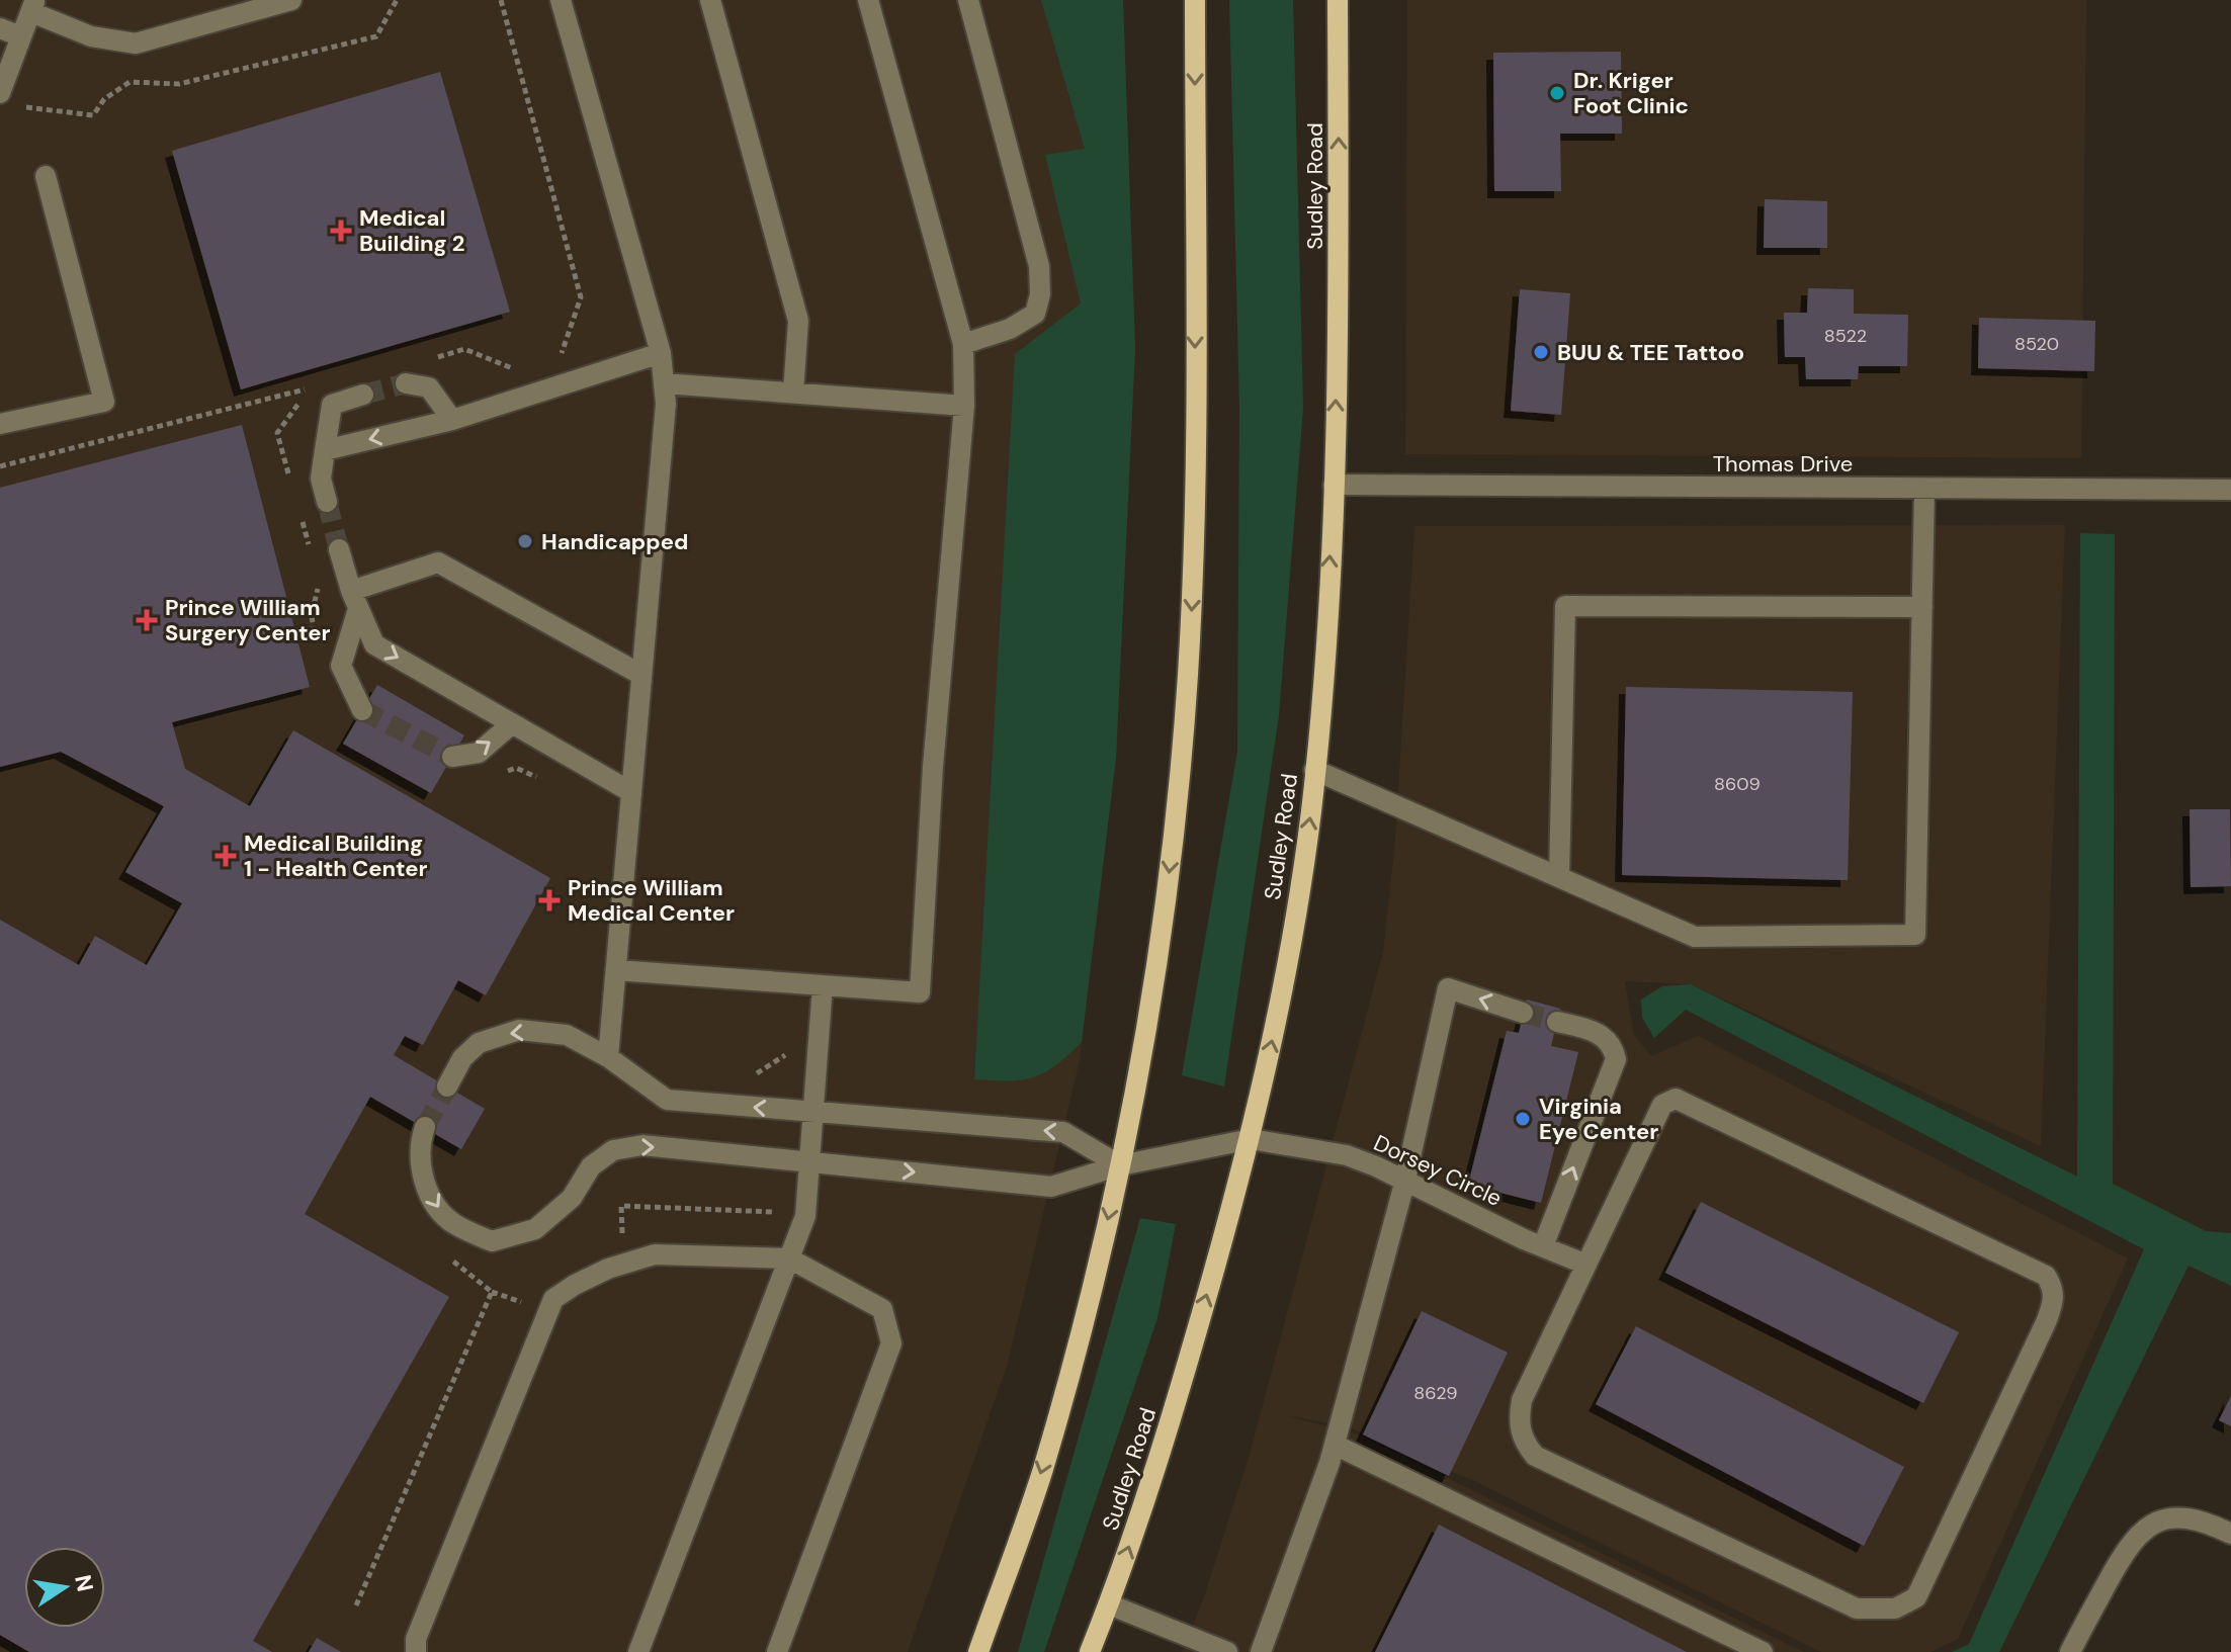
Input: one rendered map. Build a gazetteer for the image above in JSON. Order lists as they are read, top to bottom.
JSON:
{
  "streets": {
    "main road": ["Sudley Road"],
    "street": ["Thomas Drive", "Dorsey Circle"]
  },
  "crossings": [
    ["Sudley Road", "Thomas Drive"],
    ["Sudley Road", "Dorsey Circle"]
  ],
  "places": {
    "other": [
      "Dr. Kriger Foot Clinic",
      "BUU & TEE Tattoo",
      "Handicapped",
      "Virginia Eye Center"
    ],
    "health": [
      "Medical Building 2",
      "Prince William Surgery Center",
      "Medical Building 1 - Health Center",
      "Prince William Medical Center"
    ]
  },
  "house_numbers": [
    "8522",
    "8520",
    "8609",
    "8629"
  ],
  "north": "right"
}
